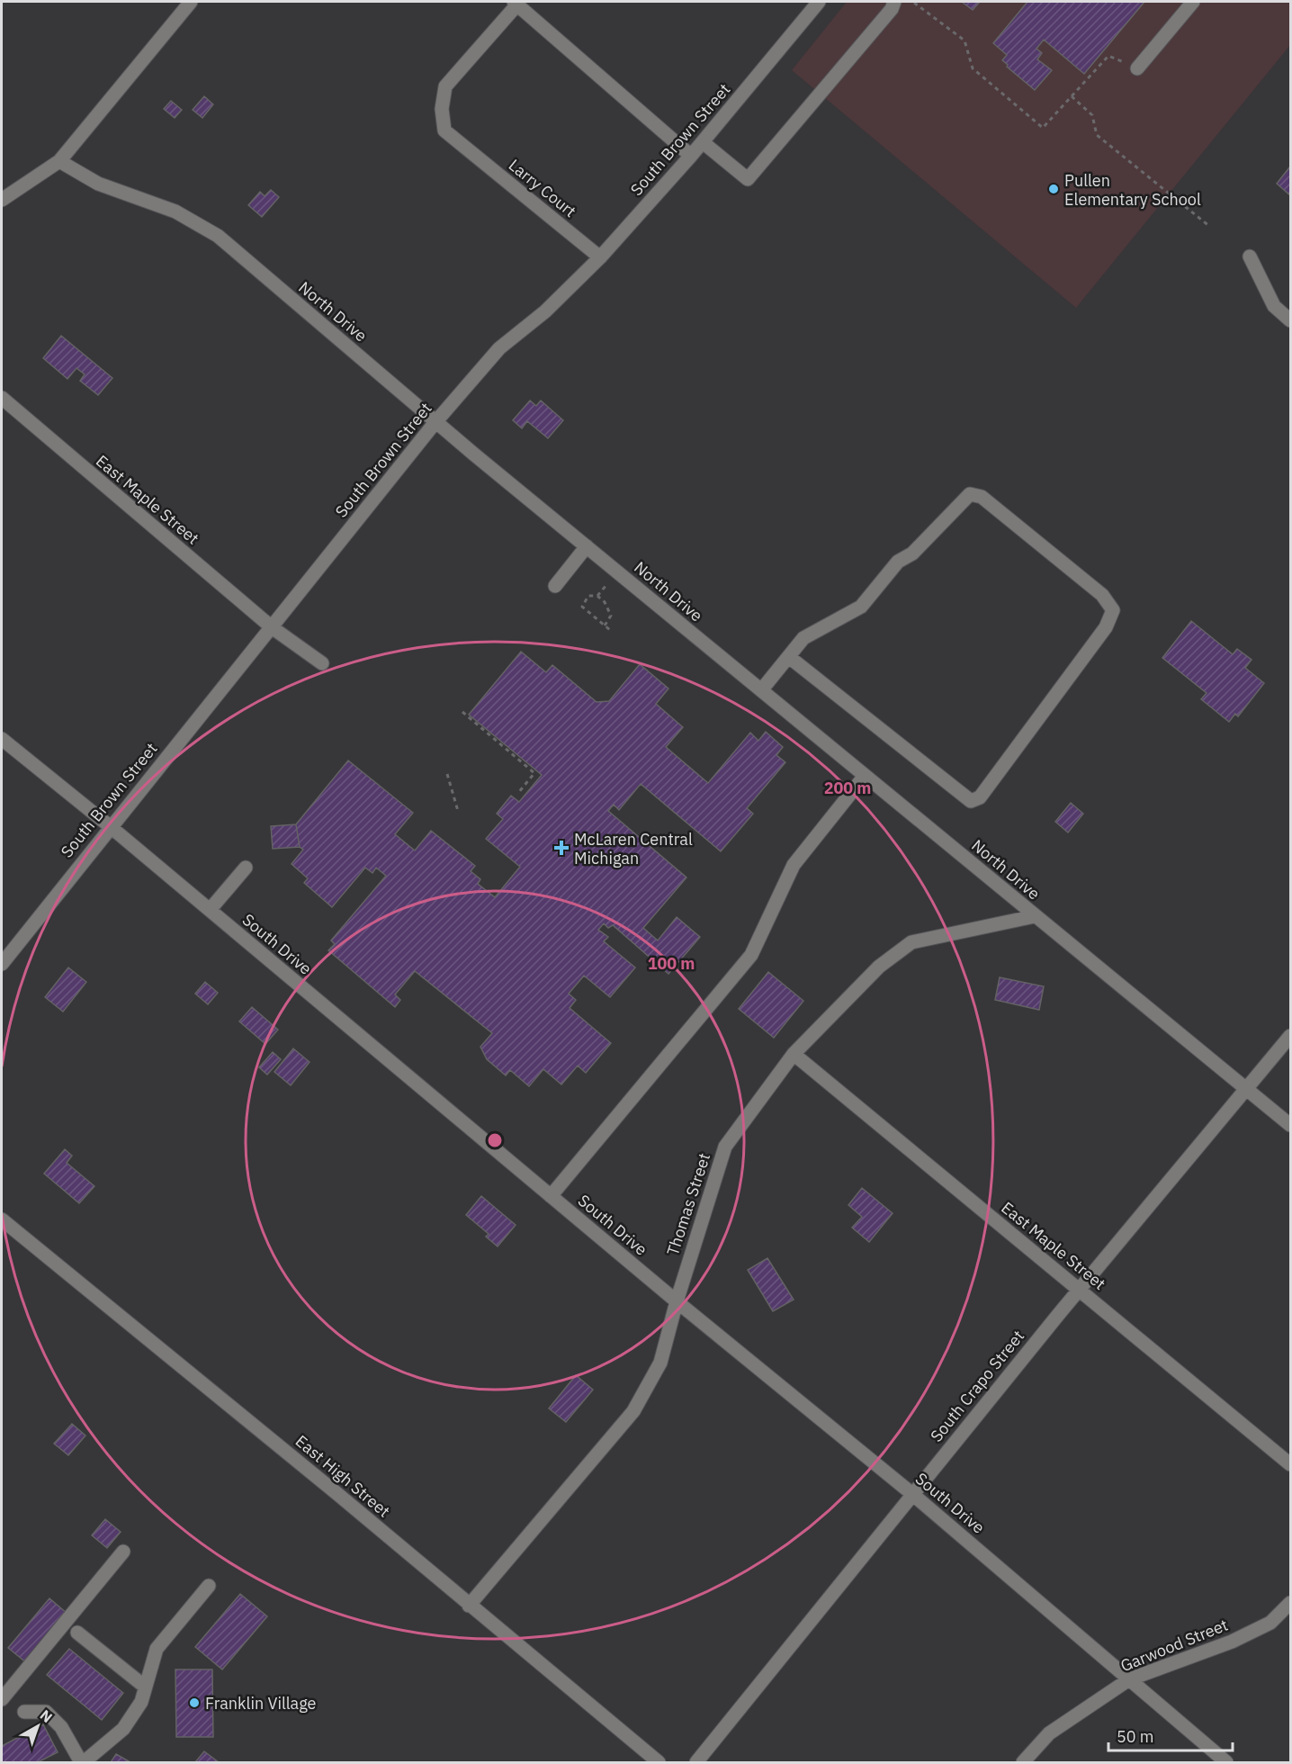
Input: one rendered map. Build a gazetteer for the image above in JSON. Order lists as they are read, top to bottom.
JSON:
{
  "streets": {
    "street": [
      "South Brown Street",
      "Larry Court",
      "North Drive",
      "East Maple Street",
      "South Drive",
      "Thomas Street",
      "South Crapo Street",
      "East High Street",
      "Garwood Street"
    ]
  },
  "crossings": [
    ["South Brown Street", "Larry Court"],
    ["South Brown Street", "North Drive"],
    ["South Brown Street", "East Maple Street"],
    ["South Brown Street", "South Drive"],
    ["North Drive", "Thomas Street"],
    ["North Drive", "South Crapo Street"],
    ["East Maple Street", "Thomas Street"],
    ["East Maple Street", "South Crapo Street"],
    ["South Drive", "Thomas Street"],
    ["South Drive", "South Crapo Street"],
    ["South Drive", "Garwood Street"],
    ["Thomas Street", "East High Street"]
  ],
  "places": {
    "other": ["Pullen Elementary School", "Franklin Village"],
    "health": ["McLaren Central Michigan"]
  },
  "scale_bar": "50 m",
  "north": "top right",
  "rings": ["200 m", "100 m"]
}
